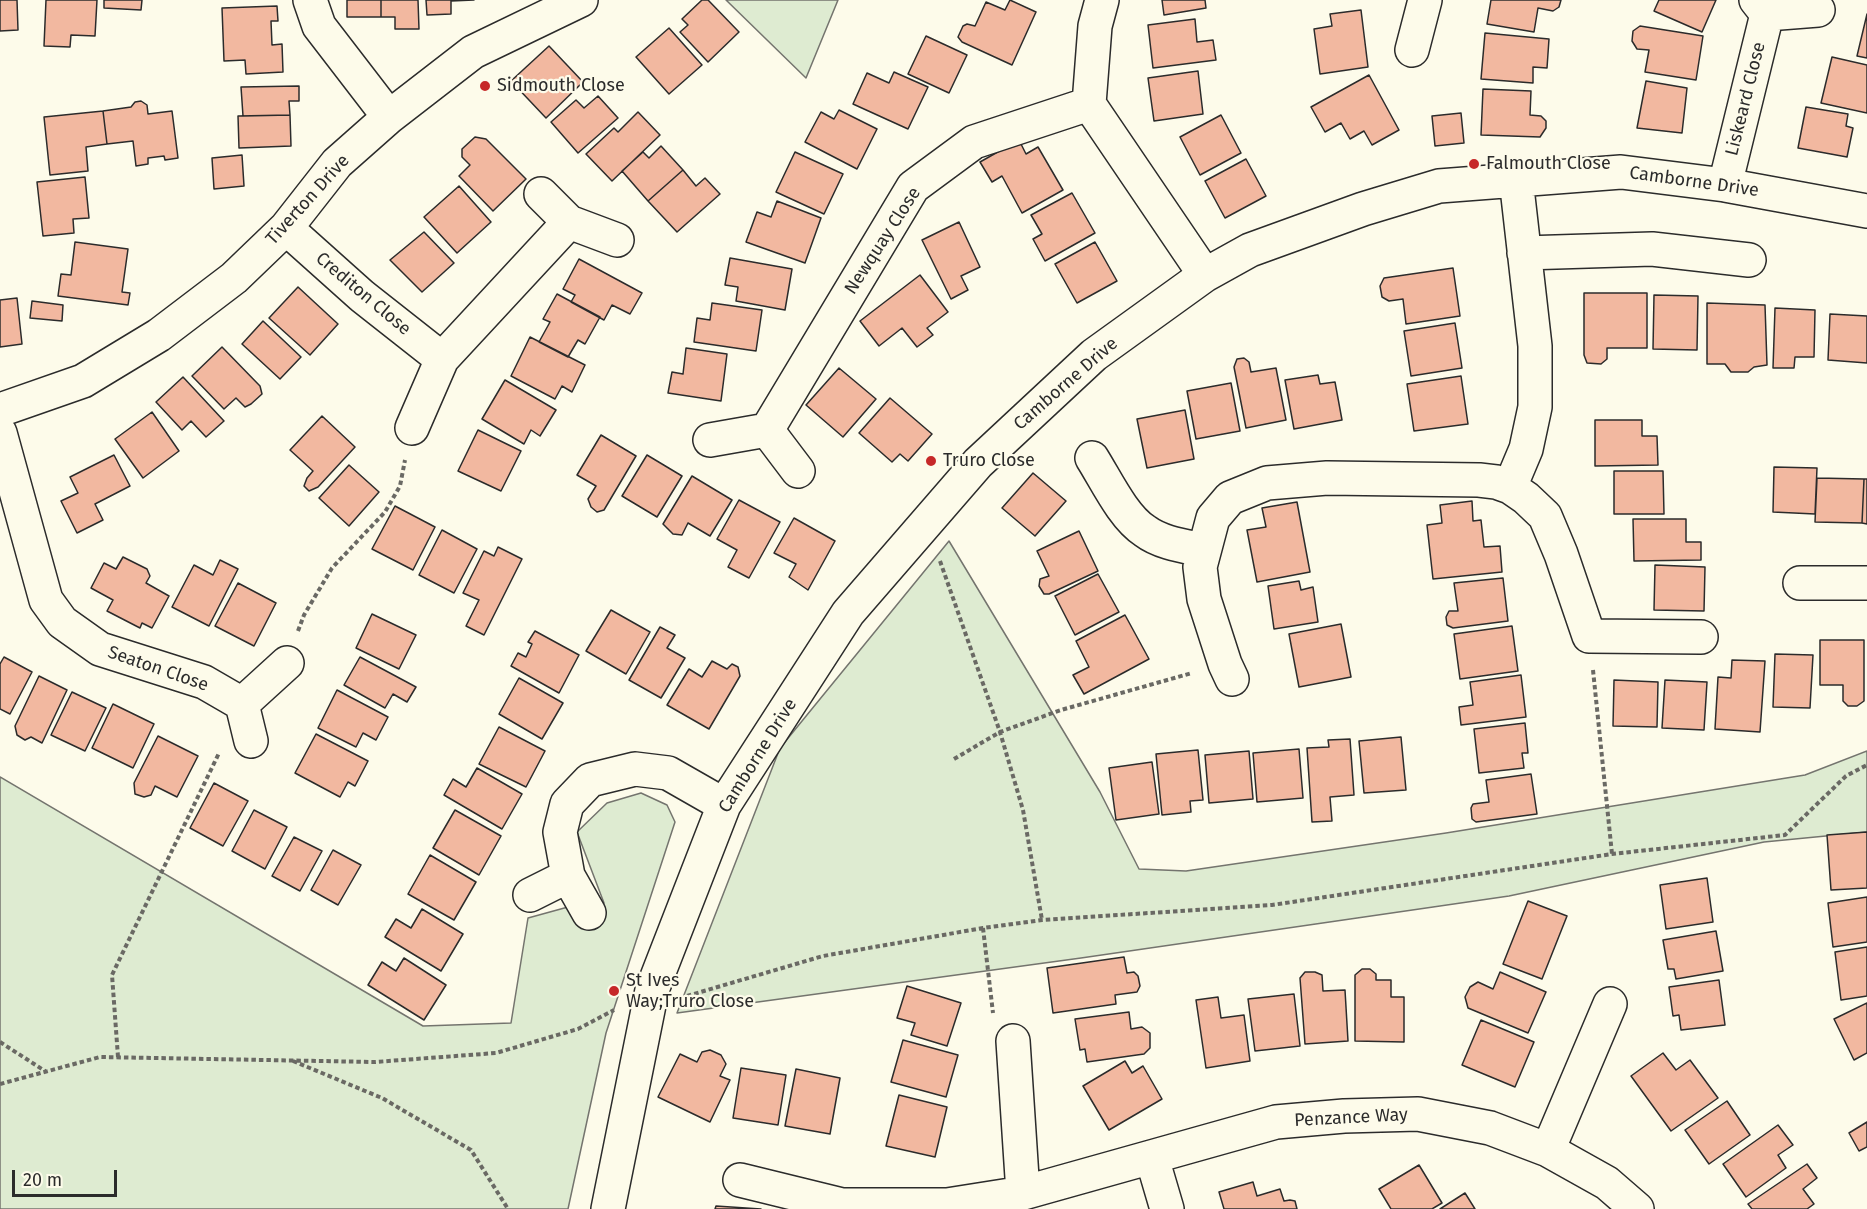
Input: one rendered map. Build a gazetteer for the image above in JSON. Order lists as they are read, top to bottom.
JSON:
{
  "streets": {
    "street": [
      "Liskeard Close",
      "Camborne Drive",
      "Tiverton Drive",
      "Newquay Close",
      "Crediton Close",
      "Seaton Close",
      "Penzance Way"
    ]
  },
  "crossings": [
    ["Liskeard Close", "Camborne Drive"],
    ["Tiverton Drive", "Crediton Close"]
  ],
  "places": [
    "Sidmouth Close",
    "Falmouth Close",
    "Truro Close",
    "St Ives Way;Truro Close"
  ],
  "scale_bar": "20 m"
}
